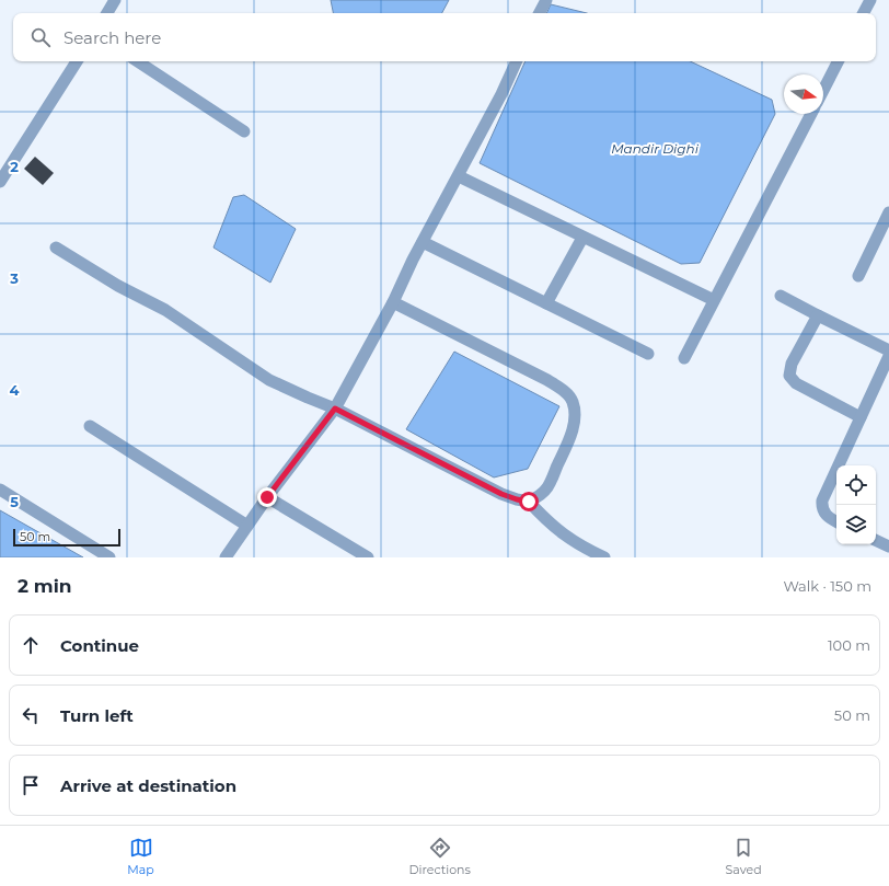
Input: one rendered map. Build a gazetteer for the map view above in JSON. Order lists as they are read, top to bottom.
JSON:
{
  "water": ["Mandir Dighi"],
  "scale_bar": "50 m",
  "north": "right",
  "page": {
    "search": "Search here",
    "scale": "50 m",
    "heading": ["2 min", "Walk · 150 m"],
    "list": [
      ["Continue", "100 m"],
      ["Turn left", "50 m"],
      "Arrive at destination"
    ],
    "nav": ["Map", "Directions", "Saved"]
  },
  "grid": {
    "rows": [
      "2",
      "3",
      "4",
      "5"
    ]
  }
}
